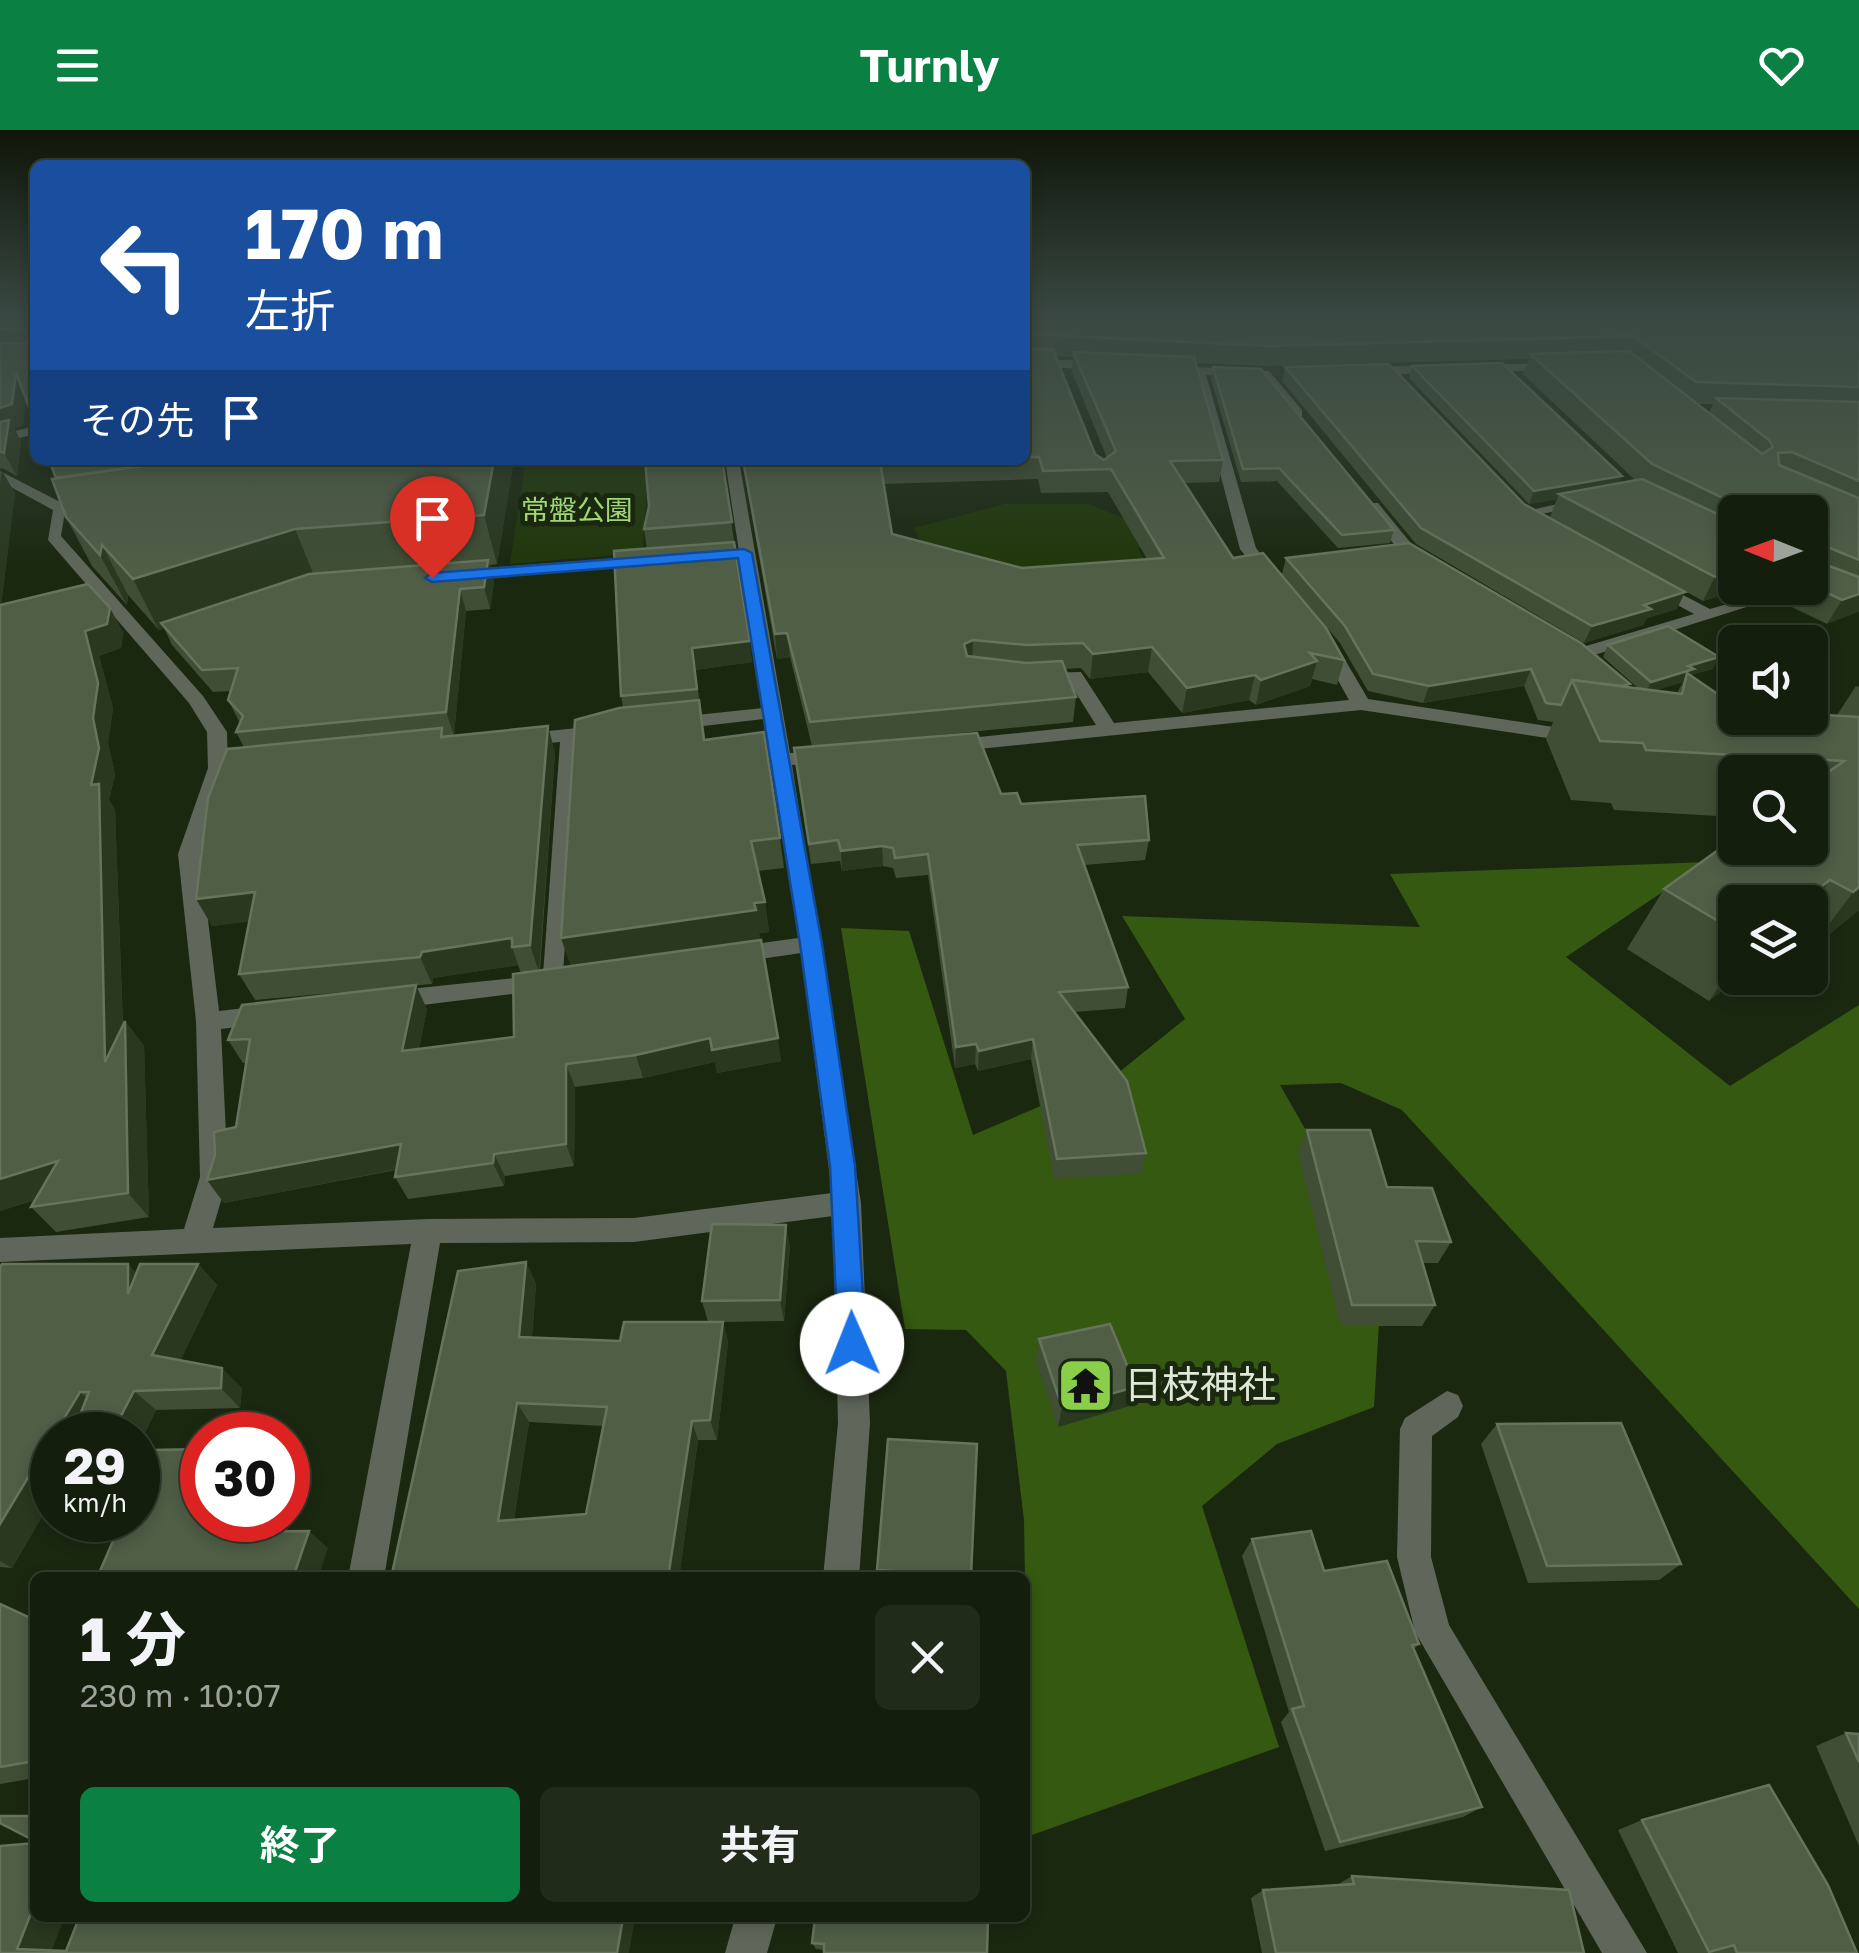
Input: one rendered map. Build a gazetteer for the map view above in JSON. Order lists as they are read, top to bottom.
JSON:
{
  "parks": ["常盤公園"],
  "places": {
    "temple": ["日枝神社"]
  },
  "north": "left",
  "page": {
    "header": "Turnly",
    "turn": ["170 m", "左折"],
    "then": "その先",
    "speed": "29 km/h",
    "limit": "30",
    "heading": ["1 分", "230 m · 10:07"],
    "buttons": ["終了", "共有"]
  }
}
